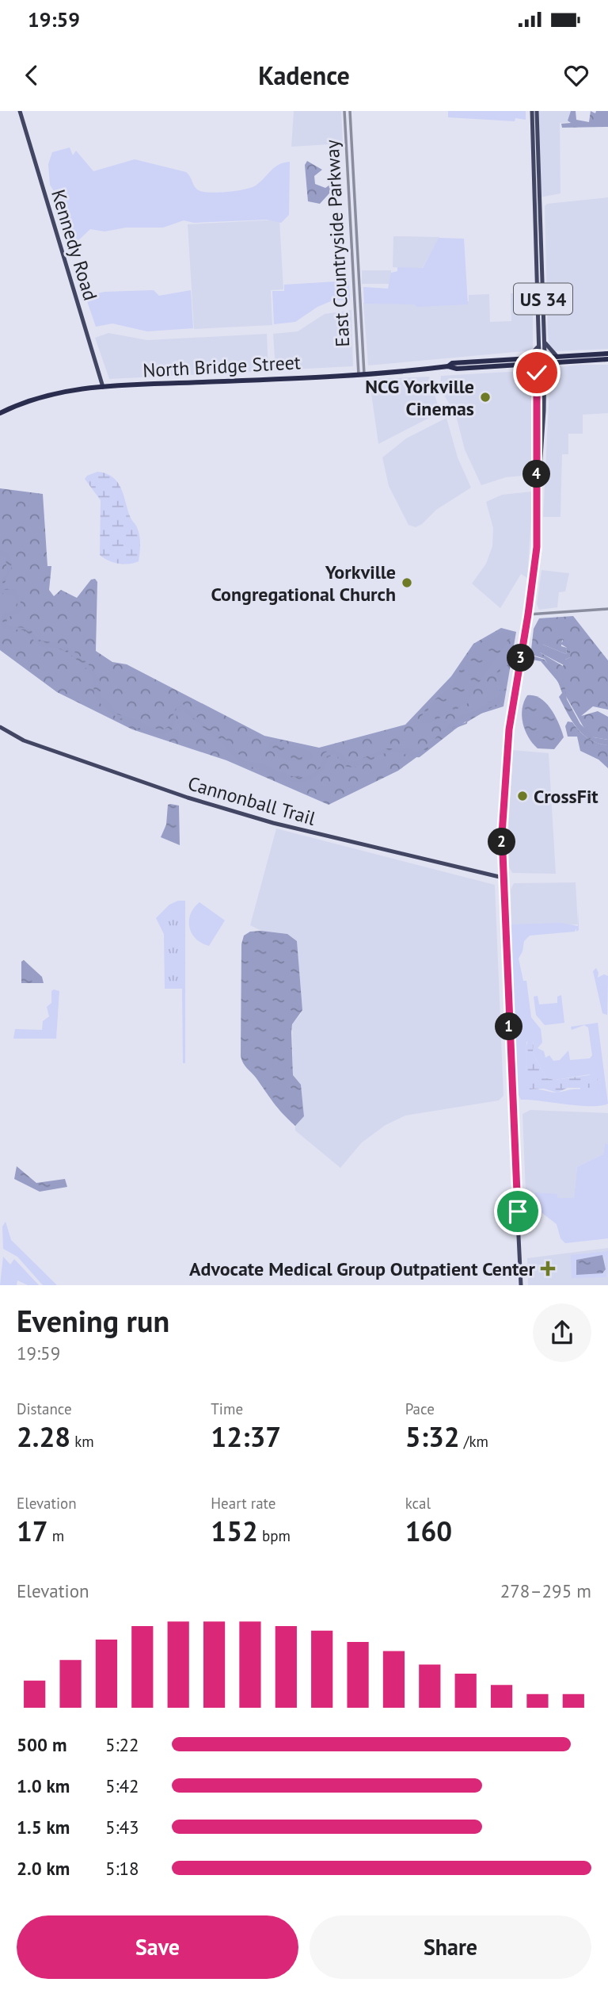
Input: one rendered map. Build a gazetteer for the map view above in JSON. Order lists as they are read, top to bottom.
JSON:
{
  "streets": {
    "highway": ["North Bridge Street"],
    "main road": ["Kennedy Road", "US 34", "Cannonball Trail"],
    "street": ["East Countryside Parkway"]
  },
  "crossings": [
    ["East Countryside Parkway", "North Bridge Street"],
    ["Kennedy Road", "North Bridge Street"],
    ["US 34", "North Bridge Street"],
    ["US 34", "Cannonball Trail"]
  ],
  "places": {
    "other": ["NCG Yorkville Cinemas", "Yorkville Congregational Church", "CrossFit"],
    "health": ["Advocate Medical Group Outpatient Center"]
  },
  "page": {
    "status": "19:59",
    "header": "Kadence",
    "pins": [
      "4",
      "3",
      "2",
      "1"
    ],
    "heading": ["Evening run", "19:59"],
    "stats": [
      ["Distance", "2.28 km"],
      ["Time", "12:37"],
      ["Pace", "5:32 /km"],
      ["Elevation", "17 m"],
      ["Heart rate", "152 bpm"],
      ["kcal", "160"]
    ],
    "chart": ["Elevation", "278–295 m"],
    "list": [
      {
        "name": "500 m",
        "note": "5:22"
      },
      {
        "name": "1.0 km",
        "note": "5:42"
      },
      {
        "name": "1.5 km",
        "note": "5:43"
      },
      {
        "name": "2.0 km",
        "note": "5:18"
      }
    ],
    "buttons": ["Save", "Share"]
  }
}
